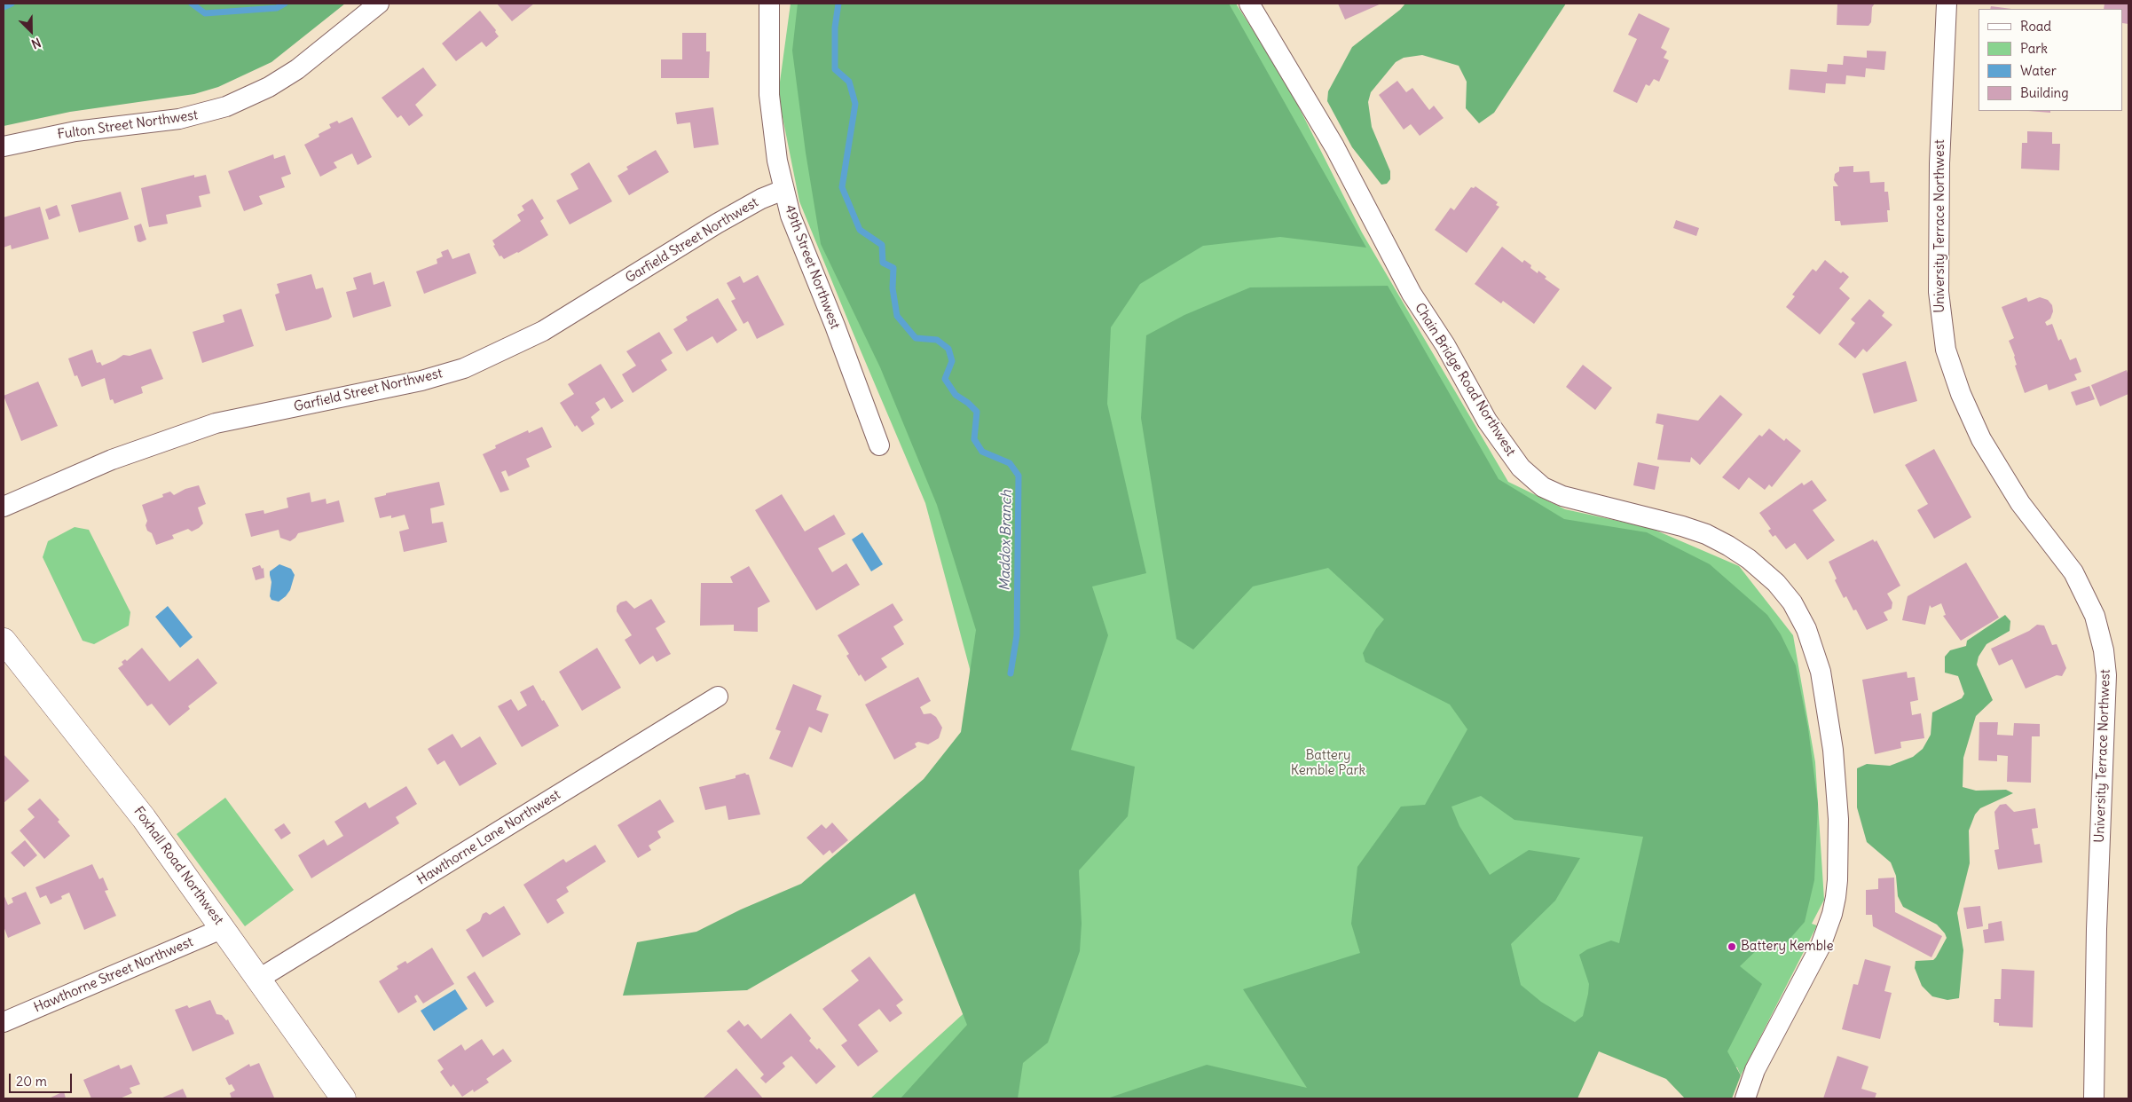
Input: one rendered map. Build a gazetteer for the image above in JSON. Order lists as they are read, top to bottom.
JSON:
{
  "streets": {
    "main road": ["Foxhall Road Northwest"],
    "street": [
      "Fulton Street Northwest",
      "University Terrace Northwest",
      "Garfield Street Northwest",
      "49th Street Northwest",
      "Chain Bridge Road Northwest",
      "Hawthorne Lane Northwest",
      "Hawthorne Street Northwest"
    ]
  },
  "crossings": [
    ["Garfield Street Northwest", "49th Street Northwest"],
    ["Hawthorne Lane Northwest", "Foxhall Road Northwest"],
    ["Foxhall Road Northwest", "Hawthorne Street Northwest"]
  ],
  "water": ["Maddox Branch"],
  "parks": ["Battery Kemble Park"],
  "places": ["Battery Kemble"],
  "legend": [
    "Road",
    "Park",
    "Water",
    "Building"
  ],
  "scale_bar": "20 m",
  "north": "bottom right"
}
